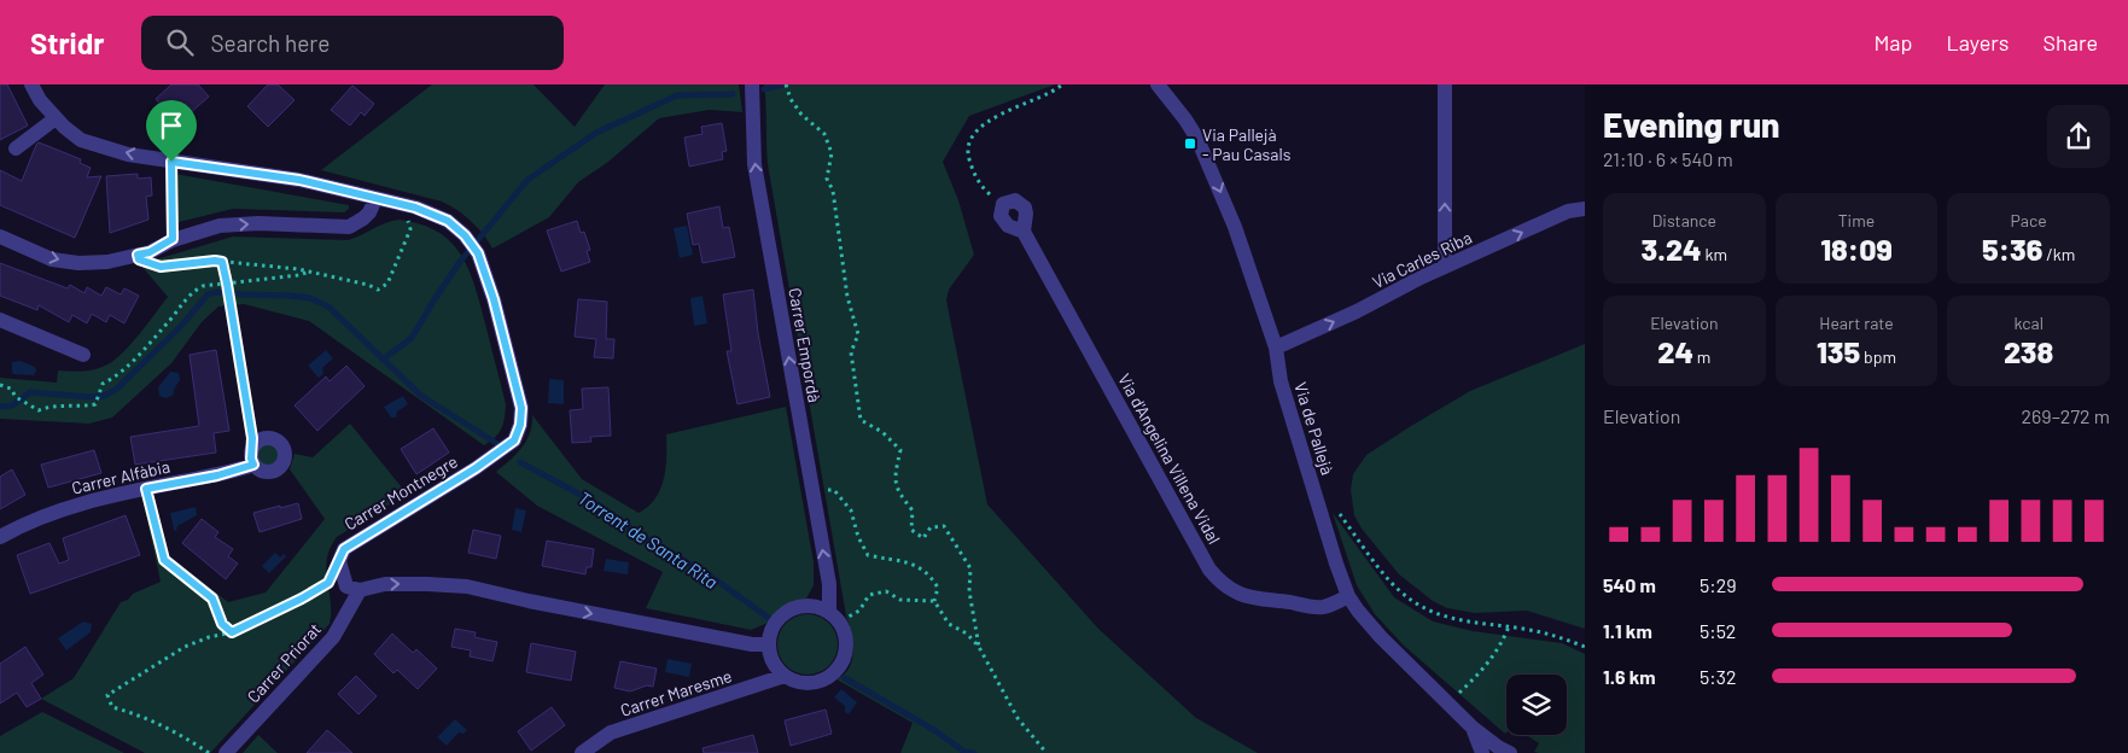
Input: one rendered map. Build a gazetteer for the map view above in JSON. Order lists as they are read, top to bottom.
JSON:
{
  "streets": {
    "street": [
      "Via Carles Riba",
      "Carrer Empordà",
      "Via de Pallejà",
      "Via d'Angelina Villena Vidal",
      "Carrer Alfàbia",
      "Carrer Montnegre",
      "Carrer Priorat",
      "Carrer Maresme"
    ]
  },
  "crossings": [
    ["Via Carles Riba", "Via de Pallejà"],
    ["Carrer Empordà", "Carrer Maresme"],
    ["Via de Pallejà", "Via d'Angelina Villena Vidal"]
  ],
  "one_way": ["Via Carles Riba", "Carrer Empordà", "Via de Pallejà"],
  "water": ["Torrent de Santa Rita"],
  "places": {
    "transit": ["Via Pallejà - Pau Casals"]
  },
  "page": {
    "header": "Stridr",
    "search": "Search here",
    "nav": ["Map", "Layers", "Share"],
    "heading": ["Evening run", "21:10 · 6 × 540 m"],
    "stats": [
      ["Distance", "3.24 km"],
      ["Time", "18:09"],
      ["Pace", "5:36 /km"],
      ["Elevation", "24 m"],
      ["Heart rate", "135 bpm"],
      ["kcal", "238"]
    ],
    "chart": ["Elevation", "269–272 m"],
    "list": [
      {
        "name": "540 m",
        "note": "5:29"
      },
      {
        "name": "1.1 km",
        "note": "5:52"
      },
      {
        "name": "1.6 km",
        "note": "5:32"
      }
    ]
  }
}
